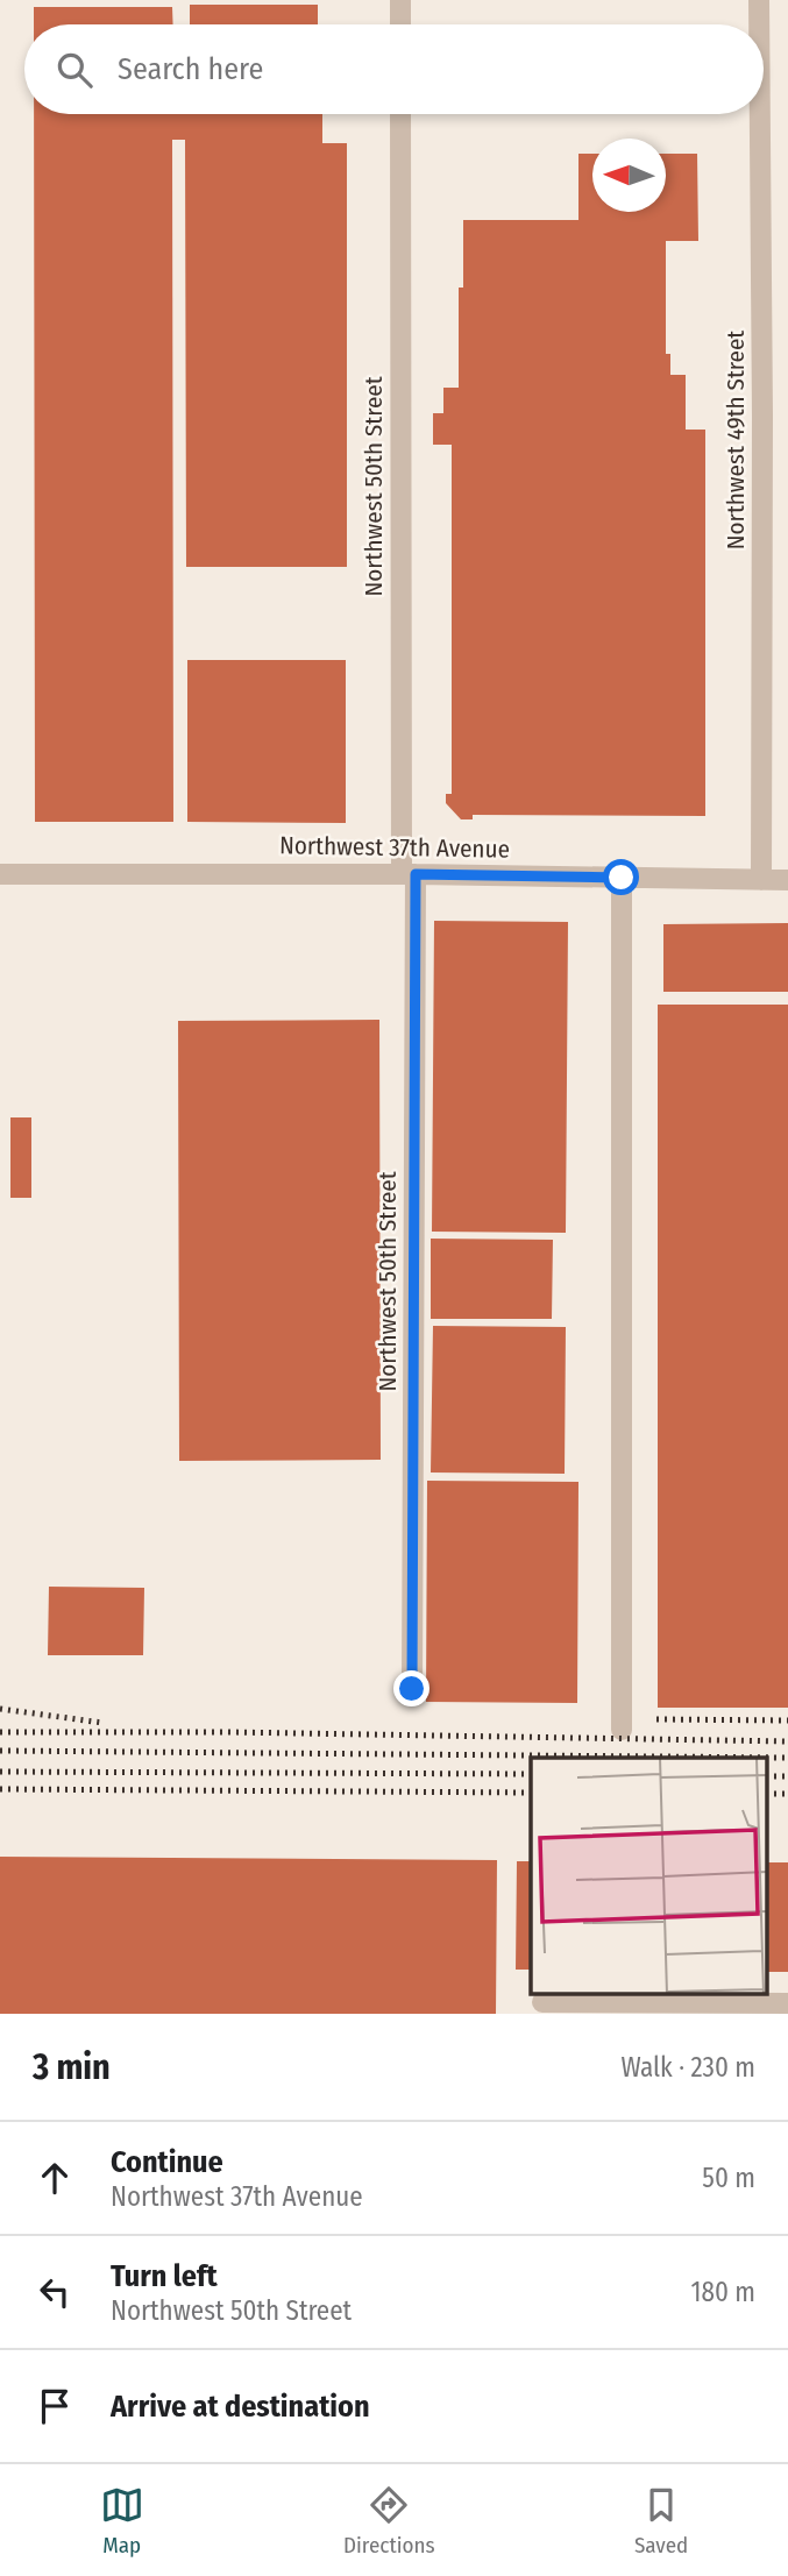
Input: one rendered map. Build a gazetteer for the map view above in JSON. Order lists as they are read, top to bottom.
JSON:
{
  "streets": {
    "street": ["Northwest 49th Street", "Northwest 50th Street", "Northwest 37th Avenue"]
  },
  "crossings": [
    ["Northwest 49th Street", "Northwest 37th Avenue"],
    ["Northwest 50th Street", "Northwest 37th Avenue"]
  ],
  "north": "left",
  "page": {
    "search": "Search here",
    "heading": ["3 min", "Walk · 230 m"],
    "list": [
      ["Continue", "Northwest 37th Avenue", "50 m"],
      ["Turn left", "Northwest 50th Street", "180 m"],
      "Arrive at destination"
    ],
    "nav": ["Map", "Directions", "Saved"]
  }
}
